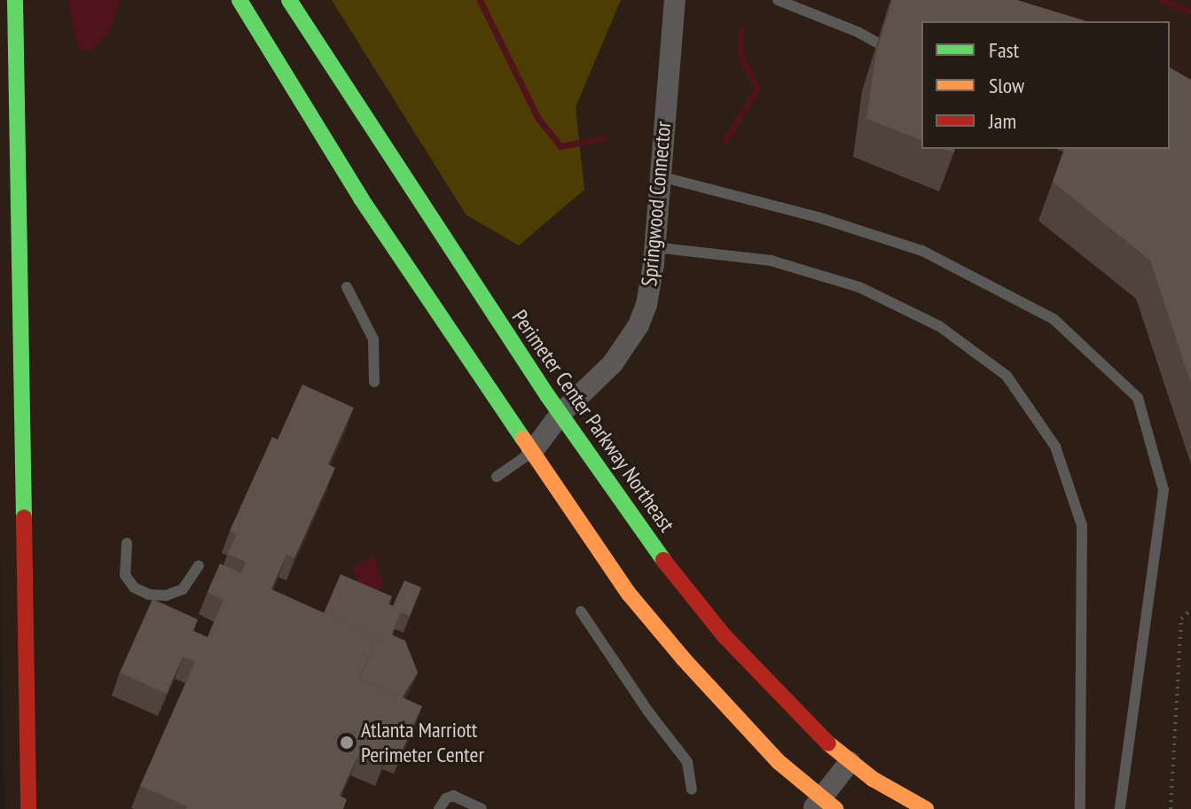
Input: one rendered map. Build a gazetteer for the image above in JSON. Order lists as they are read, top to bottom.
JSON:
{
  "streets": {
    "main road": ["Perimeter Center Parkway Northeast"],
    "street": ["Springwood Connector"]
  },
  "crossings": [
    ["Springwood Connector", "Perimeter Center Parkway Northeast"]
  ],
  "places": ["Atlanta Marriott Perimeter Center"],
  "legend": ["Fast", "Slow", "Jam"]
}
